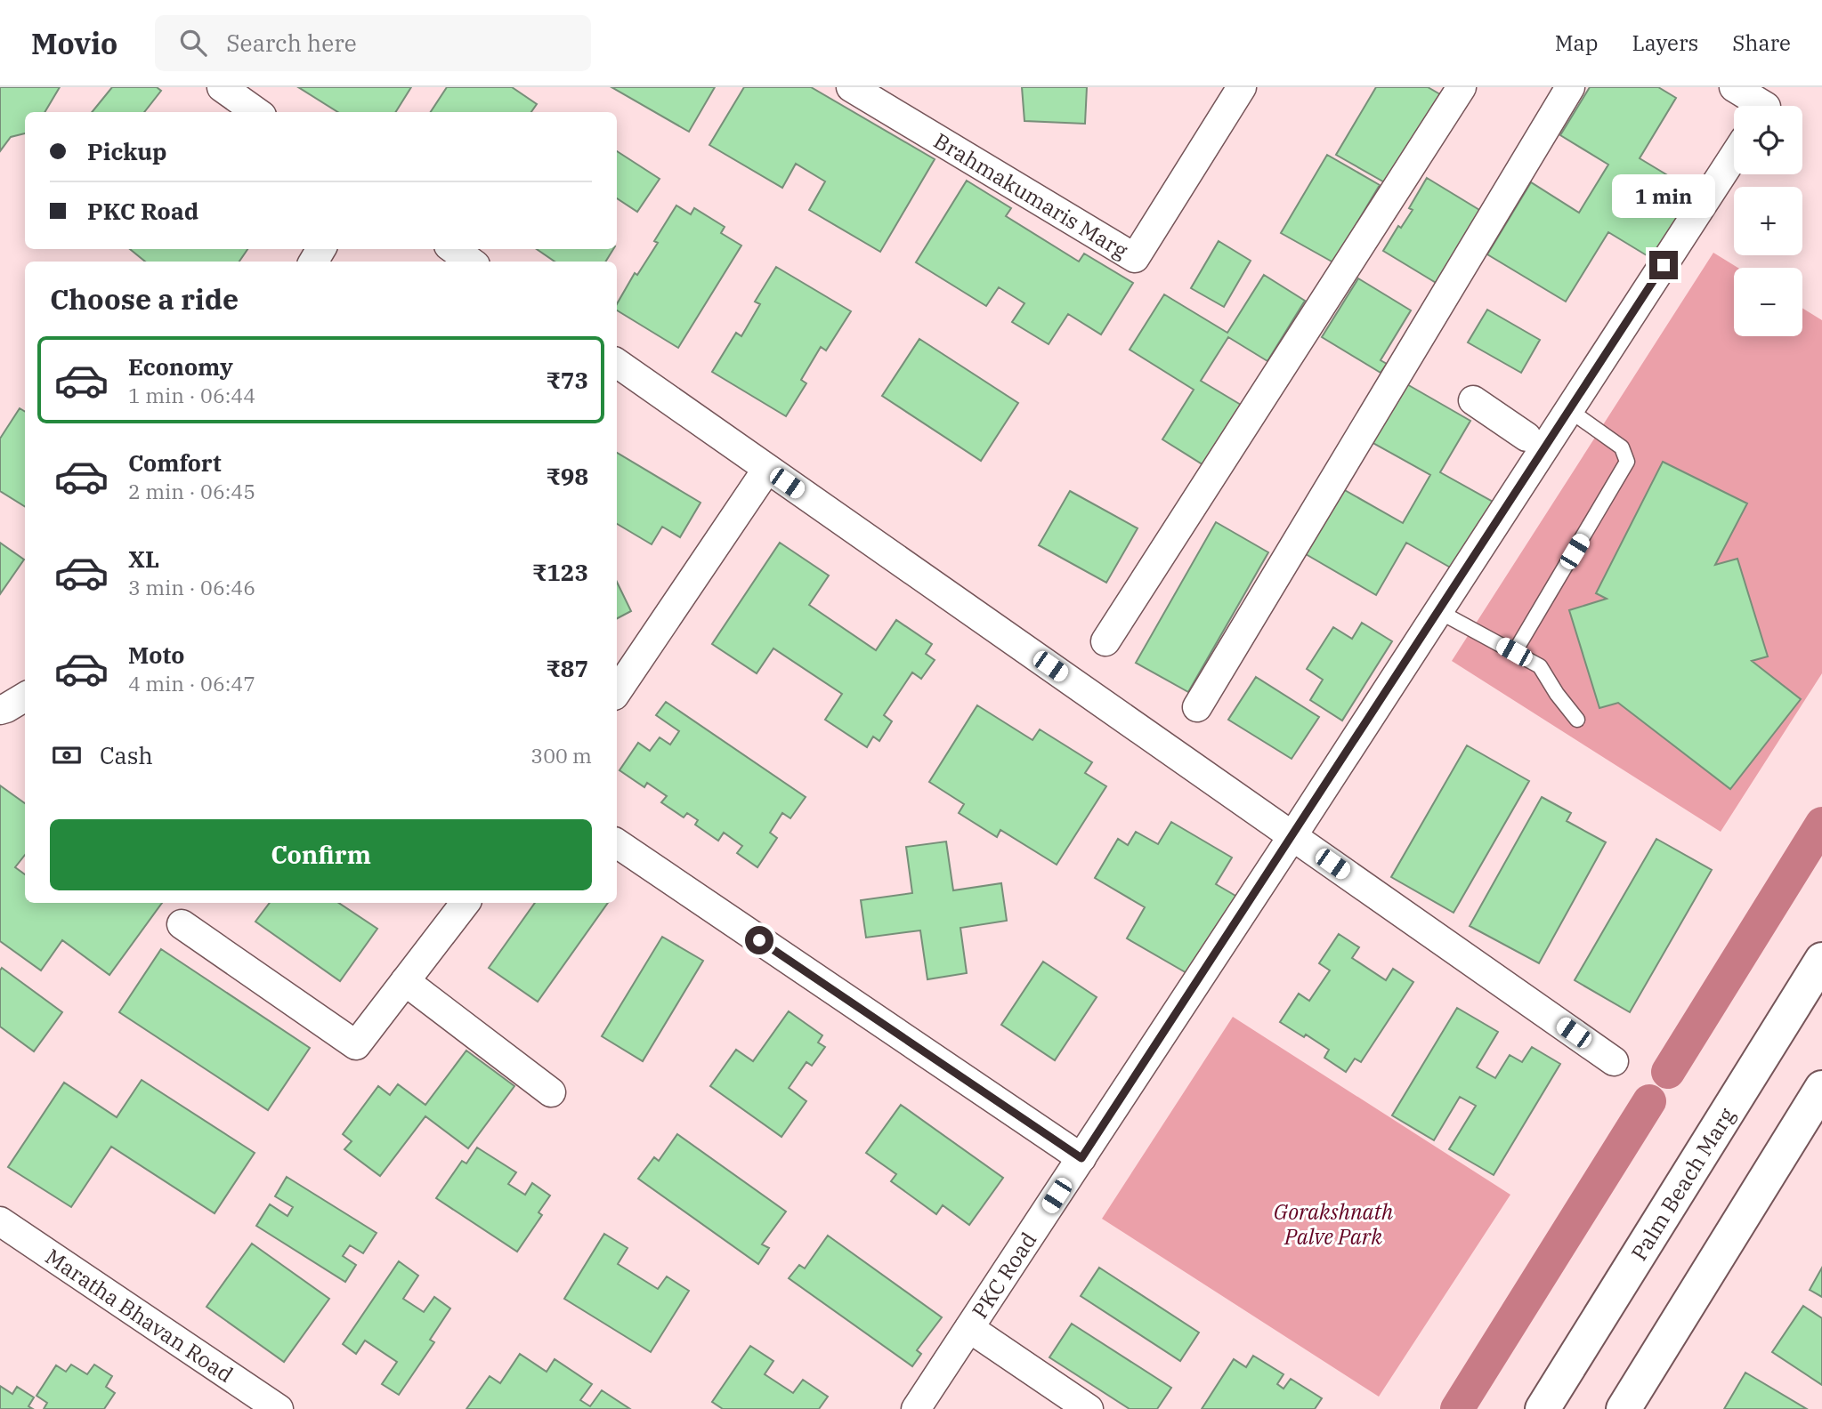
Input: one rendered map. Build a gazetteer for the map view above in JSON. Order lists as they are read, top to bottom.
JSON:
{
  "streets": {
    "main road": ["Palm Beach Marg"],
    "street": ["Brahmakumaris Marg", "PKC Road", "Maratha Bhavan Road"]
  },
  "parks": ["Gorakshnath Palve Park"],
  "page": {
    "header": "Movio",
    "search": "Search here",
    "nav": ["Map", "Layers", "Share"],
    "map_buttons": ["+", "−"],
    "banner": ["Pickup", "PKC Road"],
    "bubble": "1 min",
    "heading": "Choose a ride",
    "list": [
      {
        "name": "Economy",
        "note": "1 min · 06:44",
        "value": "₹73"
      },
      {
        "name": "Comfort",
        "note": "2 min · 06:45",
        "value": "₹98"
      },
      {
        "name": "XL",
        "note": "3 min · 06:46",
        "value": "₹123"
      },
      {
        "name": "Moto",
        "note": "4 min · 06:47",
        "value": "₹87"
      }
    ],
    "pay": ["Cash", "300 m"],
    "buttons": "Confirm"
  }
}
